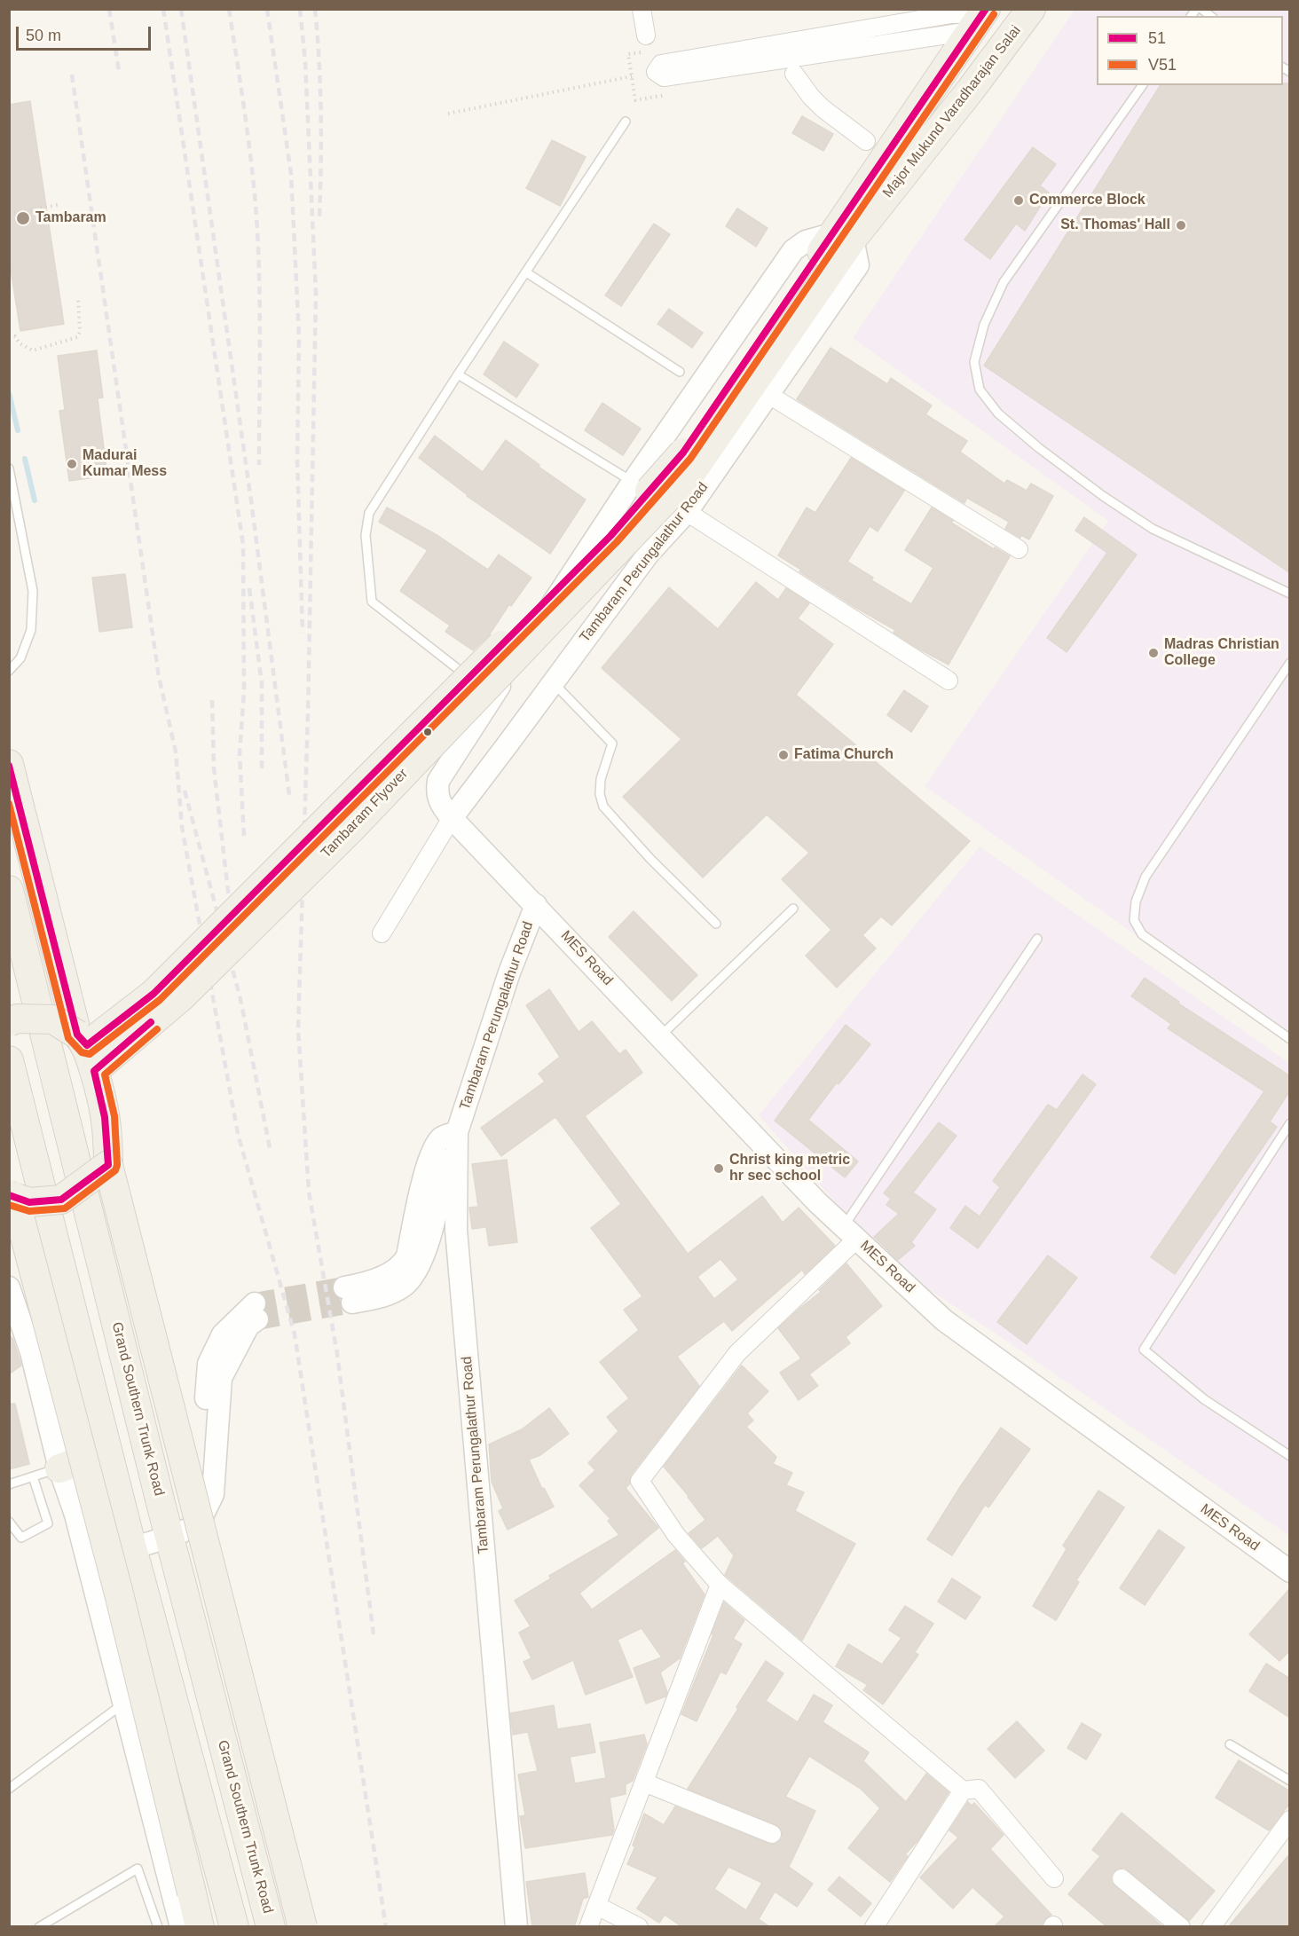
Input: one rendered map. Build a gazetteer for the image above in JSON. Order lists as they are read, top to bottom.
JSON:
{
  "streets": {
    "main road": ["Major Mukund Varadharajan Salai", "Tambaram Flyover", "Grand Southern Trunk Road"],
    "street": ["Tambaram Perungalathur Road", "MES Road"]
  },
  "crossings": [
    ["Major Mukund Varadharajan Salai", "Tambaram Perungalathur Road"],
    ["Major Mukund Varadharajan Salai", "Tambaram Flyover"],
    ["Tambaram Perungalathur Road", "Tambaram Flyover"],
    ["Tambaram Perungalathur Road", "MES Road"]
  ],
  "places": [
    "Commerce Block",
    "Tambaram",
    "St. Thomas' Hall",
    "Madurai Kumar Mess",
    "Madras Christian College",
    "Fatima Church",
    "Christ king metric hr sec school"
  ],
  "lines": ["transit line 51", "transit line V51"],
  "legend": ["51", "V51"],
  "scale_bar": "50 m"
}
